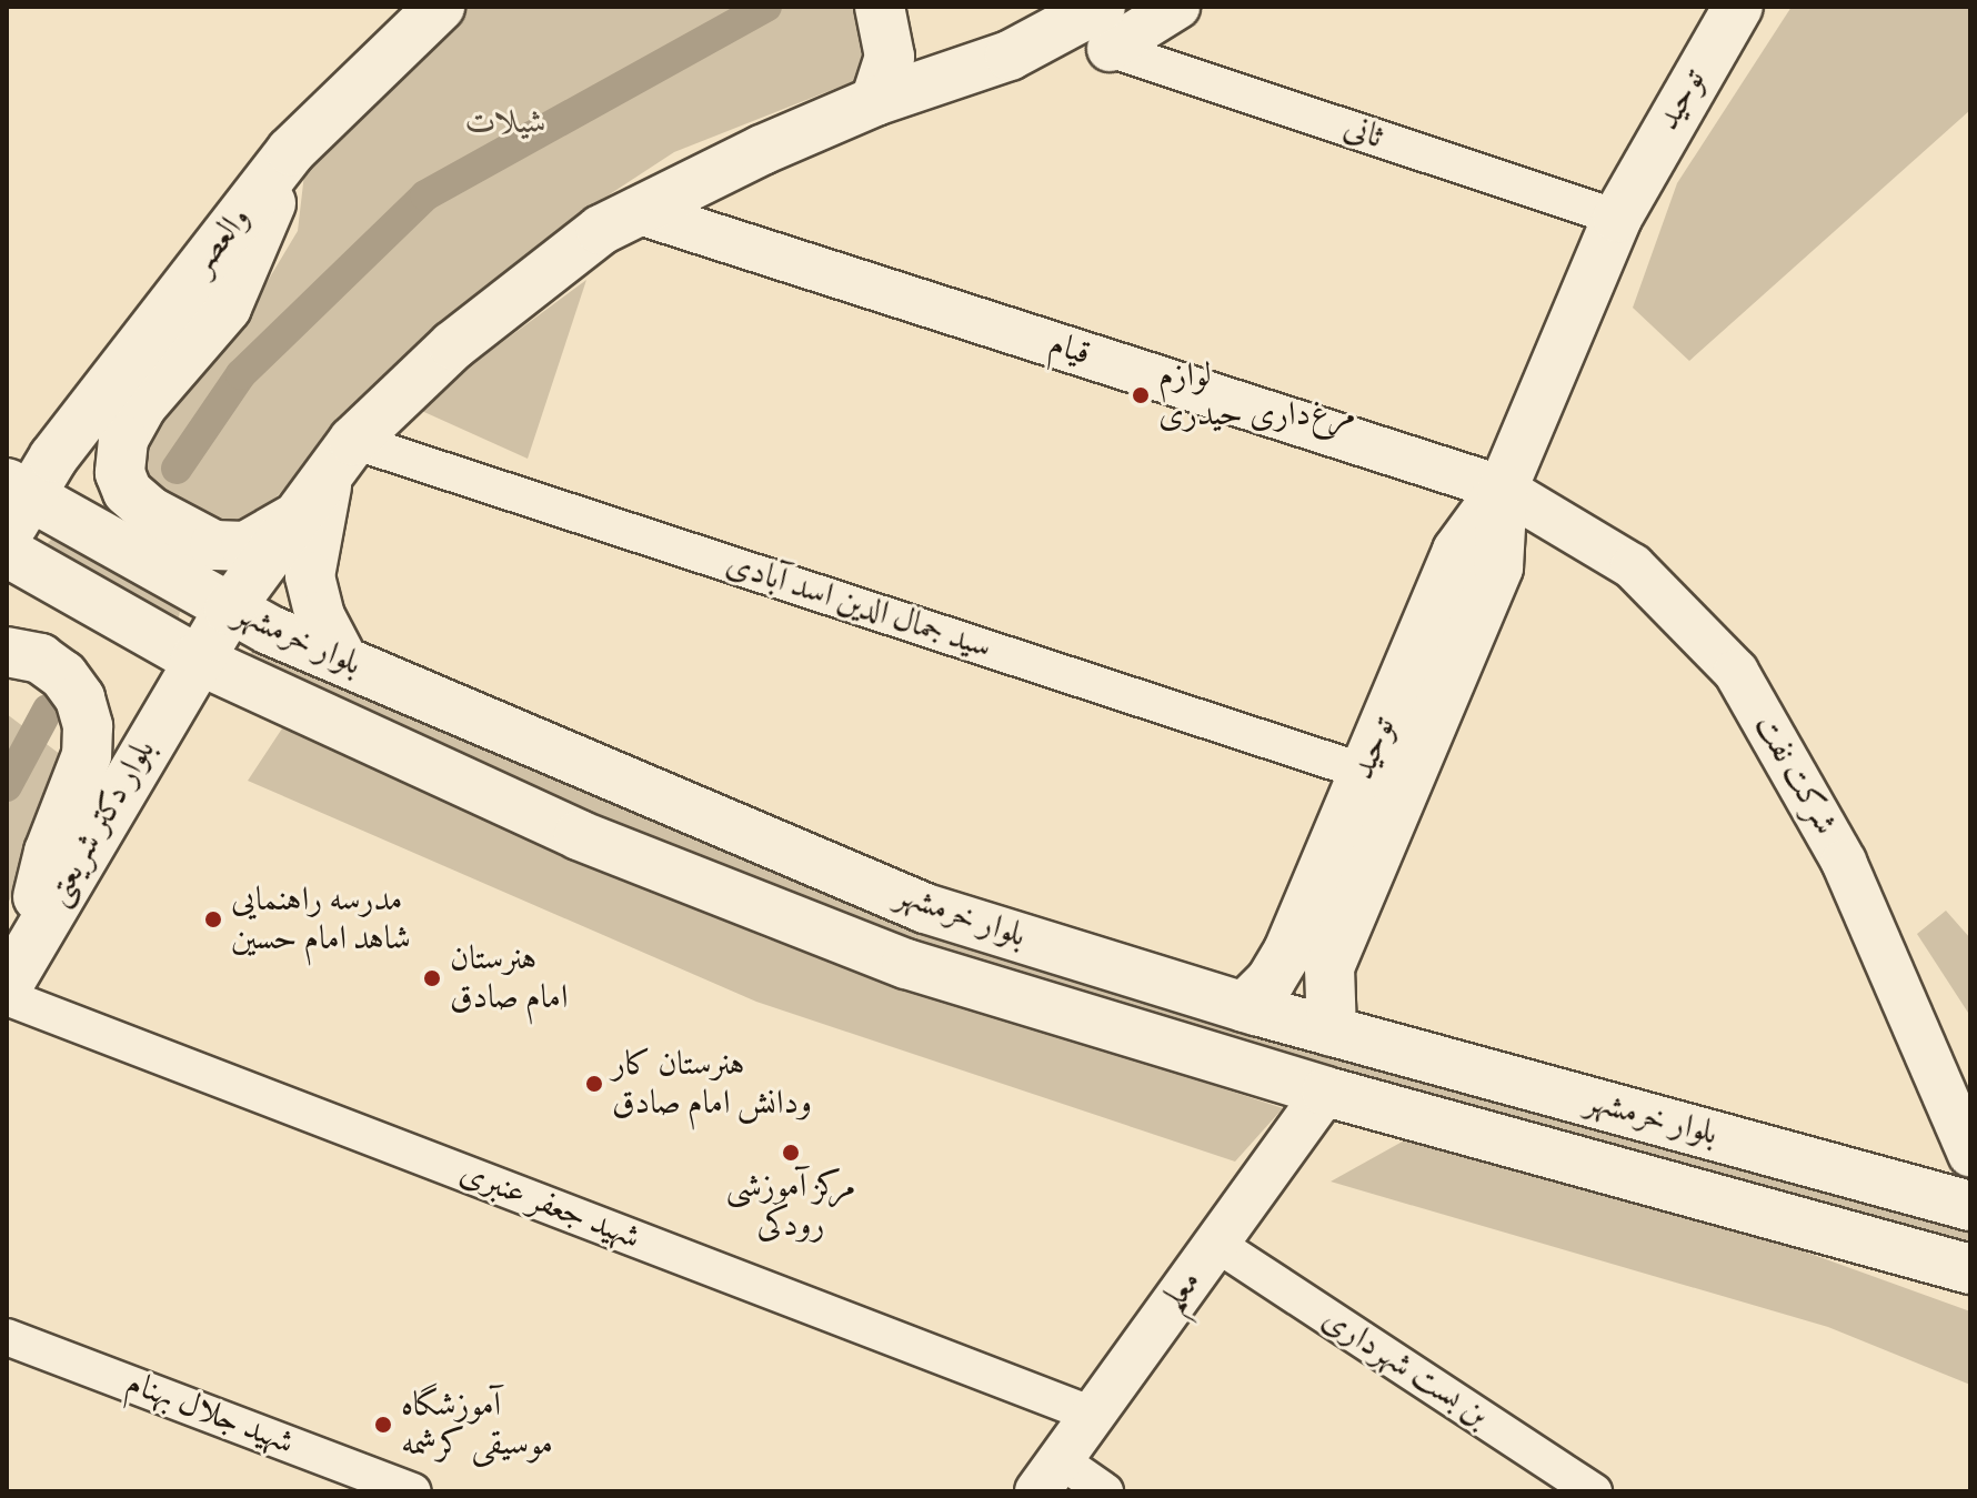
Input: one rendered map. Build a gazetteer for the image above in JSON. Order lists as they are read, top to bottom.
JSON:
{
  "streets": {
    "main road": [
      "توحید",
      "والعصر",
      "بلوار خرمشهر",
      "بلوار دکتر شریعتی"
    ],
    "street": [
      "ثانی",
      "قیام",
      "سید جمال الدین اسد آبادی",
      "شرکت نفت",
      "شهید جعفر عنبری",
      "معلم",
      "بن بست شهرداری",
      "شهید جلال بهنام"
    ]
  },
  "crossings": [
    ["توحید", "ثانی"],
    ["توحید", "قیام"],
    ["توحید", "سید جمال الدین اسد آبادی"],
    ["توحید", "بلوار خرمشهر"],
    ["توحید", "شرکت نفت"],
    ["ثانی", "بلوار دکتر شریعتی"],
    ["والعصر", "بلوار خرمشهر"],
    ["قیام", "شرکت نفت"],
    ["قیام", "بلوار دکتر شریعتی"],
    ["سید جمال الدین اسد آبادی", "بلوار دکتر شریعتی"],
    ["بلوار خرمشهر", "بلوار دکتر شریعتی"],
    ["بلوار خرمشهر", "معلم"],
    ["بلوار دکتر شریعتی", "شهید جعفر عنبری"],
    ["شهید جعفر عنبری", "معلم"],
    ["معلم", "بن بست شهرداری"]
  ],
  "parks": ["شیلات"],
  "places": [
    "لوازم مرغ‌داری حیدری",
    "مدرسه راهنمایی شاهد امام حسین",
    "هنرستان امام صادق",
    "هنرستان کار ودانش امام صادق",
    "مرکز آموزشی رودکی",
    "آموزشگاه موسیقی کرشمه"
  ]
}
